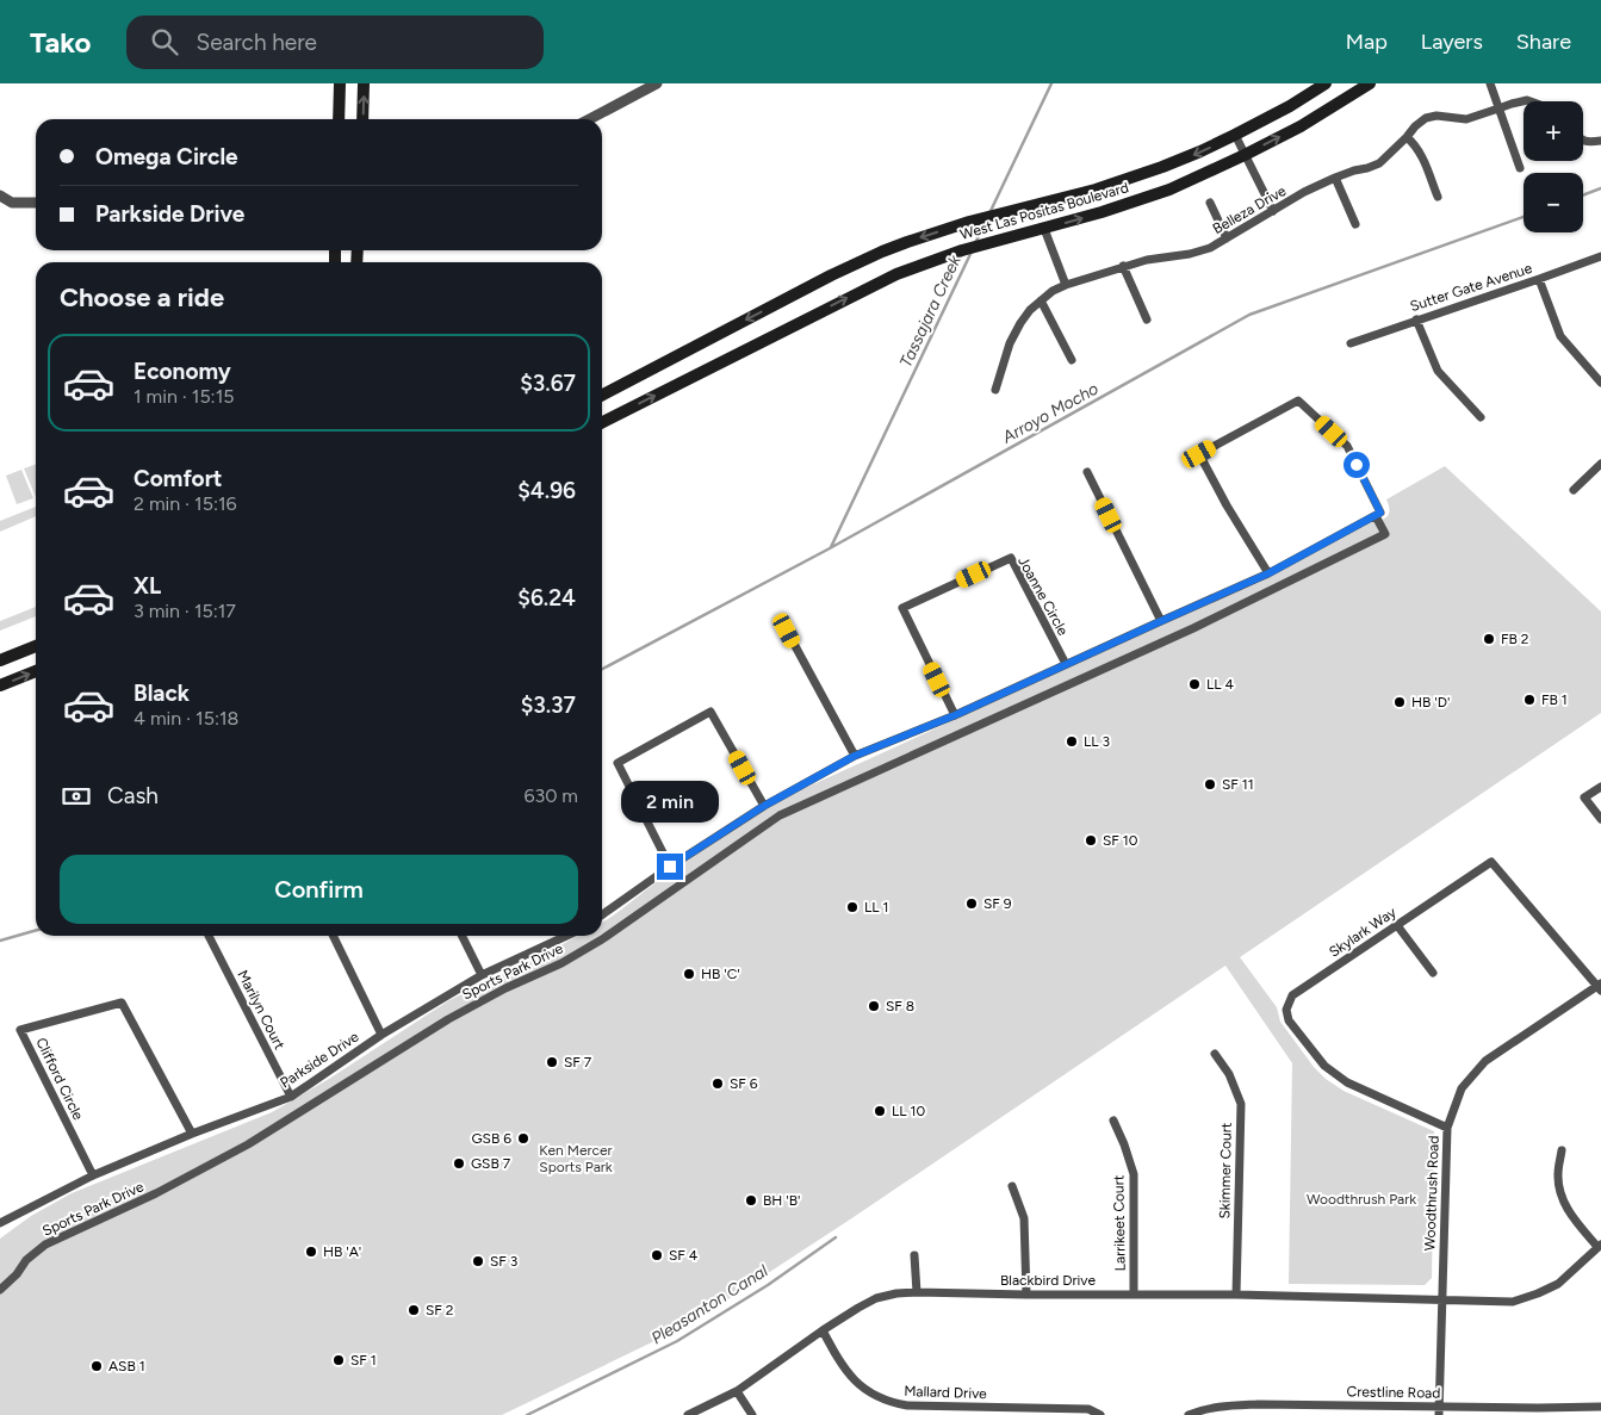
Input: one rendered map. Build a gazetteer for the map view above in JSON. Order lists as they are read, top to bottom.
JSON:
{
  "streets": {
    "main road": ["West Las Positas Boulevard"],
    "street": [
      "Belleza Drive",
      "Sutter Gate Avenue",
      "Joanne Circle",
      "Skylark Way",
      "Sports Park Drive",
      "Marilyn Court",
      "Parkside Drive",
      "Clifford Circle",
      "Skimmer Court",
      "Woodthrush Road",
      "Larrikeet Court",
      "Blackbird Drive",
      "Mallard Drive",
      "Crestline Road"
    ]
  },
  "crossings": [
    ["Skylark Way", "Woodthrush Road"],
    ["Marilyn Court", "Parkside Drive"],
    ["Parkside Drive", "Clifford Circle"],
    ["Skimmer Court", "Blackbird Drive"],
    ["Woodthrush Road", "Blackbird Drive"],
    ["Woodthrush Road", "Crestline Road"],
    ["Larrikeet Court", "Blackbird Drive"],
    ["Blackbird Drive", "Mallard Drive"]
  ],
  "water": ["Tassajara Creek", "Arroyo Mocho", "Pleasanton Canal"],
  "parks": ["Ken Mercer Sports Park", "Woodthrush Park"],
  "places": [
    "FB 2",
    "LL 4",
    "FB 1",
    "HB 'D'",
    "LL 3",
    "SF 11",
    "SF 10",
    "SF 9",
    "LL 1",
    "HB 'C'",
    "SF 8",
    "SF 7",
    "SF 6",
    "LL 10",
    "GSB 6",
    "GSB 7",
    "BH 'B'",
    "HB 'A'",
    "SF 4",
    "SF 3",
    "SF 2",
    "SF 1",
    "ASB 1"
  ],
  "page": {
    "header": "Tako",
    "search": "Search here",
    "nav": ["Map", "Layers", "Share"],
    "map_buttons": ["+", "−"],
    "banner": ["Omega Circle", "Parkside Drive"],
    "heading": "Choose a ride",
    "list": [
      {
        "name": "Economy",
        "note": "1 min · 15:15",
        "value": "$3.67"
      },
      {
        "name": "Comfort",
        "note": "2 min · 15:16",
        "value": "$4.96"
      },
      {
        "name": "XL",
        "note": "3 min · 15:17",
        "value": "$6.24"
      },
      {
        "name": "Black",
        "note": "4 min · 15:18",
        "value": "$3.37"
      }
    ],
    "pay": ["Cash", "630 m"],
    "bubble": "2 min",
    "buttons": "Confirm"
  }
}
